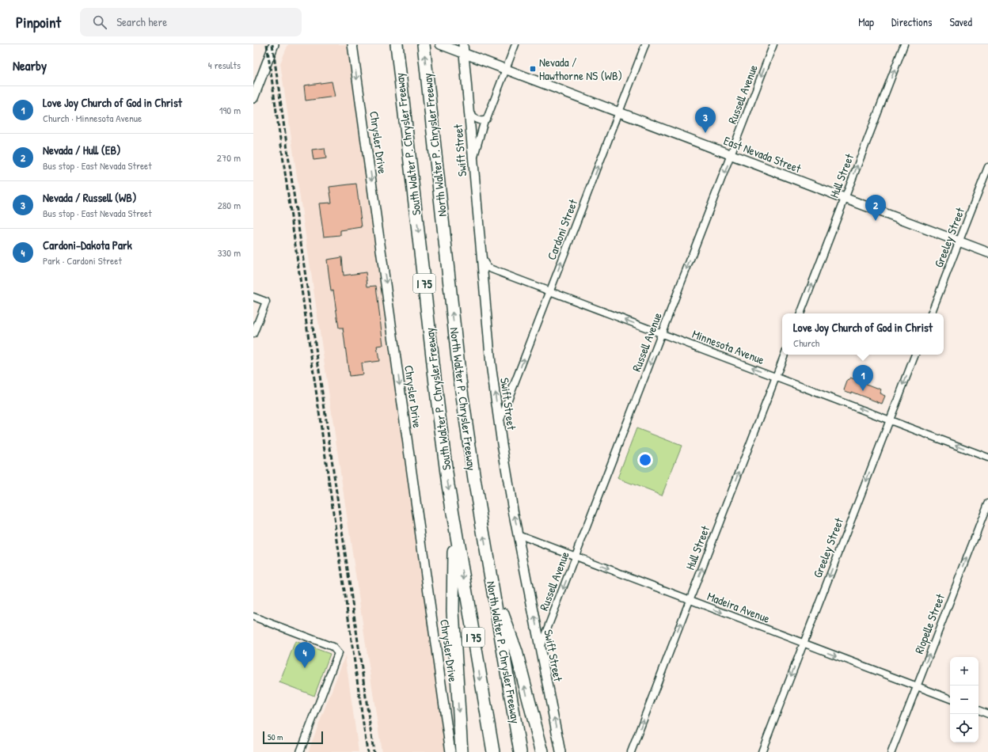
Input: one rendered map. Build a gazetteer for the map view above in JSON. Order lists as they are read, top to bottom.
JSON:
{
  "streets": {
    "highway": ["South Walter P. Chrysler Freeway", "North Walter P. Chrysler Freeway", "I 75"],
    "main road": ["Chrysler Drive", "Swift Street", "East Nevada Street"],
    "street": [
      "Russell Avenue",
      "Hull Street",
      "Cardoni Street",
      "Greeley Street",
      "Minnesota Avenue",
      "Madeira Avenue",
      "Riopelle Street"
    ]
  },
  "crossings": [
    ["Russell Avenue", "Swift Street"],
    ["Russell Avenue", "East Nevada Street"],
    ["Russell Avenue", "Minnesota Avenue"],
    ["Russell Avenue", "Madeira Avenue"],
    ["Swift Street", "East Nevada Street"],
    ["Swift Street", "Cardoni Street"],
    ["Swift Street", "Minnesota Avenue"],
    ["Swift Street", "Madeira Avenue"],
    ["East Nevada Street", "Hull Street"],
    ["East Nevada Street", "Cardoni Street"],
    ["East Nevada Street", "Greeley Street"],
    ["Hull Street", "Minnesota Avenue"],
    ["Hull Street", "Madeira Avenue"],
    ["Cardoni Street", "Minnesota Avenue"],
    ["Greeley Street", "Minnesota Avenue"],
    ["Greeley Street", "Madeira Avenue"],
    ["Madeira Avenue", "Riopelle Street"]
  ],
  "one_way": [
    "Russell Avenue",
    "Chrysler Drive",
    "North Walter P. Chrysler Freeway",
    "Swift Street",
    "Hull Street",
    "Cardoni Street",
    "Greeley Street",
    "Minnesota Avenue",
    "Madeira Avenue",
    "Riopelle Street"
  ],
  "places": {
    "transit": ["Nevada / Hawthorne NS (WB)"]
  },
  "scale_bar": "50 m",
  "page": {
    "header": "Pinpoint",
    "search": "Search here",
    "nav": ["Map", "Directions", "Saved"],
    "heading": ["Nearby", "4 results"],
    "list": [
      {
        "mark": "1",
        "name": "Love Joy Church of God in Christ",
        "note": "Church · Minnesota Avenue",
        "value": "190 m"
      },
      {
        "mark": "2",
        "name": "Nevada / Hull (EB)",
        "note": "Bus stop · East Nevada Street",
        "value": "270 m"
      },
      {
        "mark": "3",
        "name": "Nevada / Russell (WB)",
        "note": "Bus stop · East Nevada Street",
        "value": "280 m"
      },
      {
        "mark": "4",
        "name": "Cardoni-Dakota Park",
        "note": "Park · Cardoni Street",
        "value": "330 m"
      }
    ],
    "pins": [
      "3",
      "2",
      "1",
      "4"
    ],
    "popup": ["Love Joy Church of God in Christ", "Church"],
    "map_buttons": ["+", "−"],
    "scale": "50 m"
  }
}
